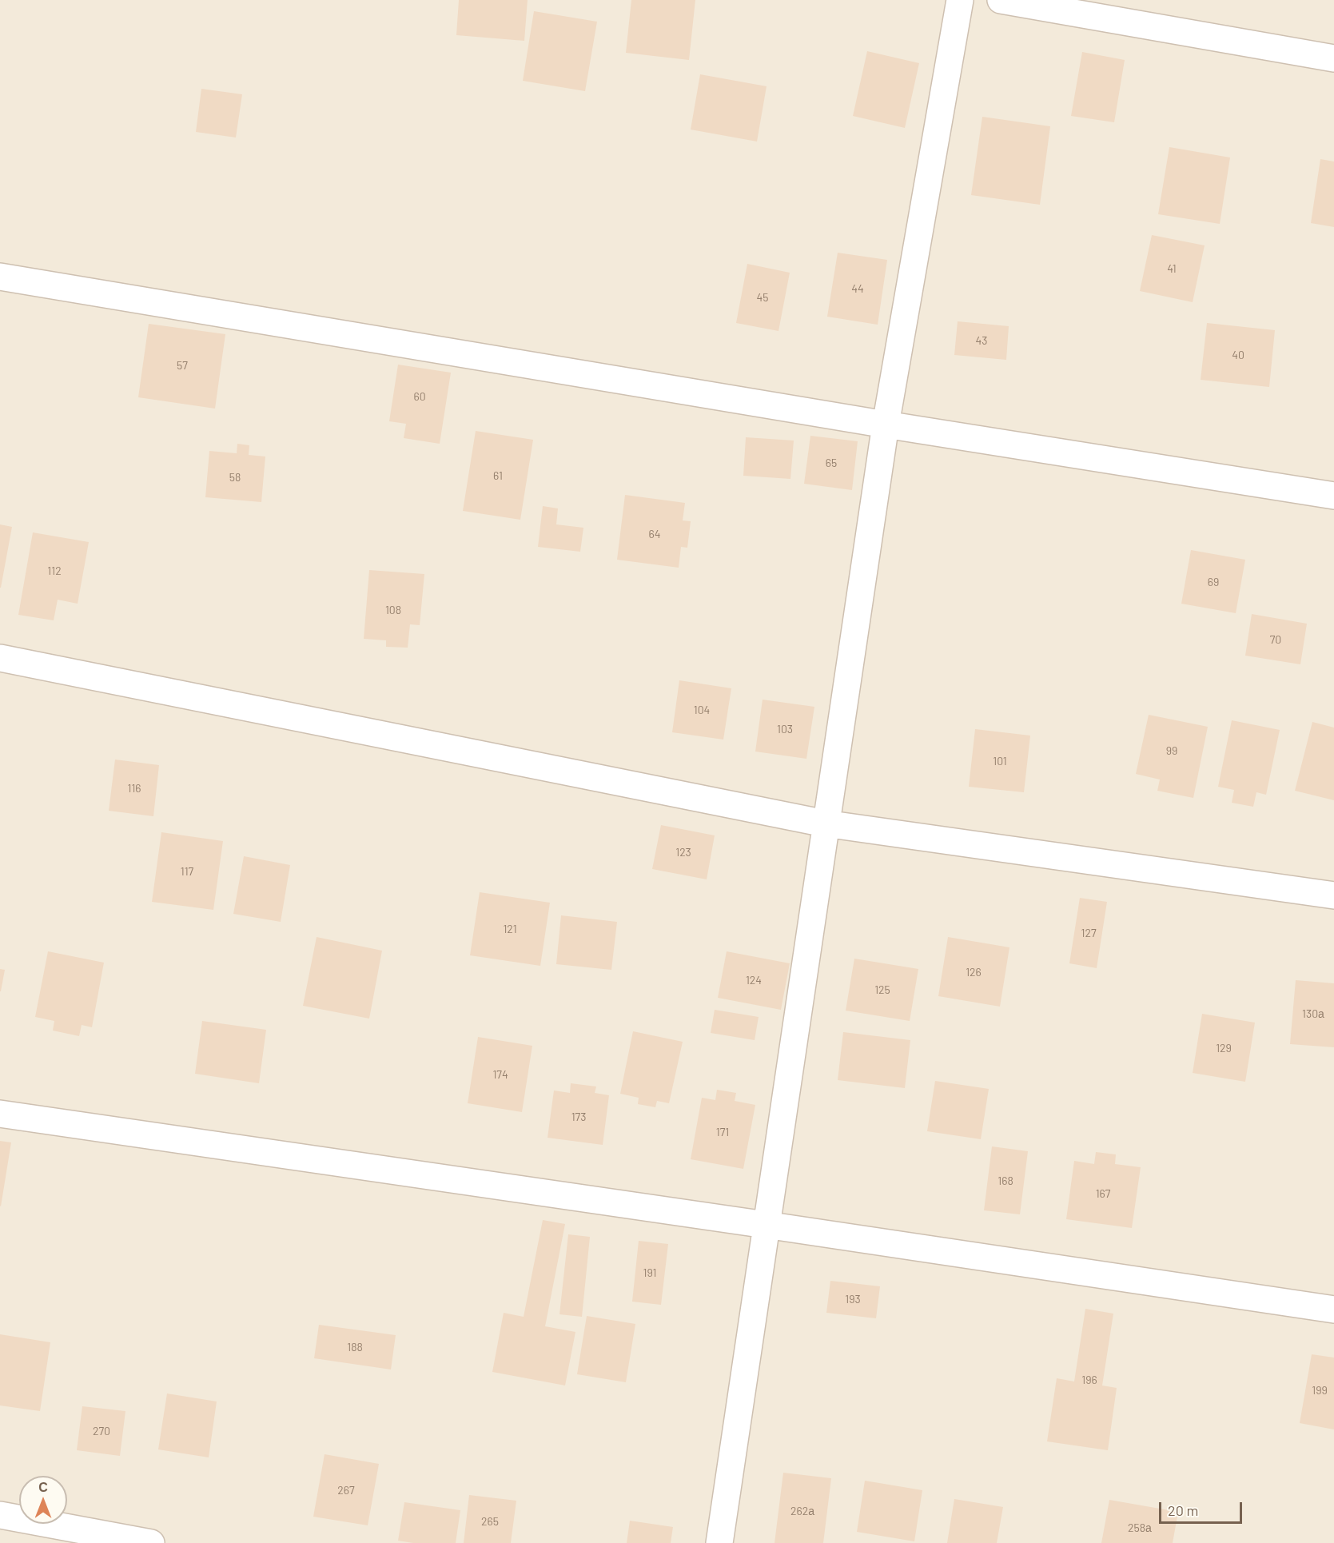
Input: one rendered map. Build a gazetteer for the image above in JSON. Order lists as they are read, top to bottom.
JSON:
{
  "house_numbers": [
    "41",
    "44",
    "45",
    "43",
    "40",
    "57",
    "60",
    "65",
    "61",
    "58",
    "64",
    "112",
    "69",
    "108",
    "70",
    "104",
    "103",
    "99",
    "101",
    "116",
    "123",
    "117",
    "121",
    "127",
    "126",
    "124",
    "125",
    "130а",
    "129",
    "174",
    "173",
    "171",
    "168",
    "167",
    "191",
    "193",
    "188",
    "196",
    "199",
    "270",
    "267",
    "262а",
    "265",
    "258а"
  ],
  "scale_bar": "20 m",
  "north": "top"
}
